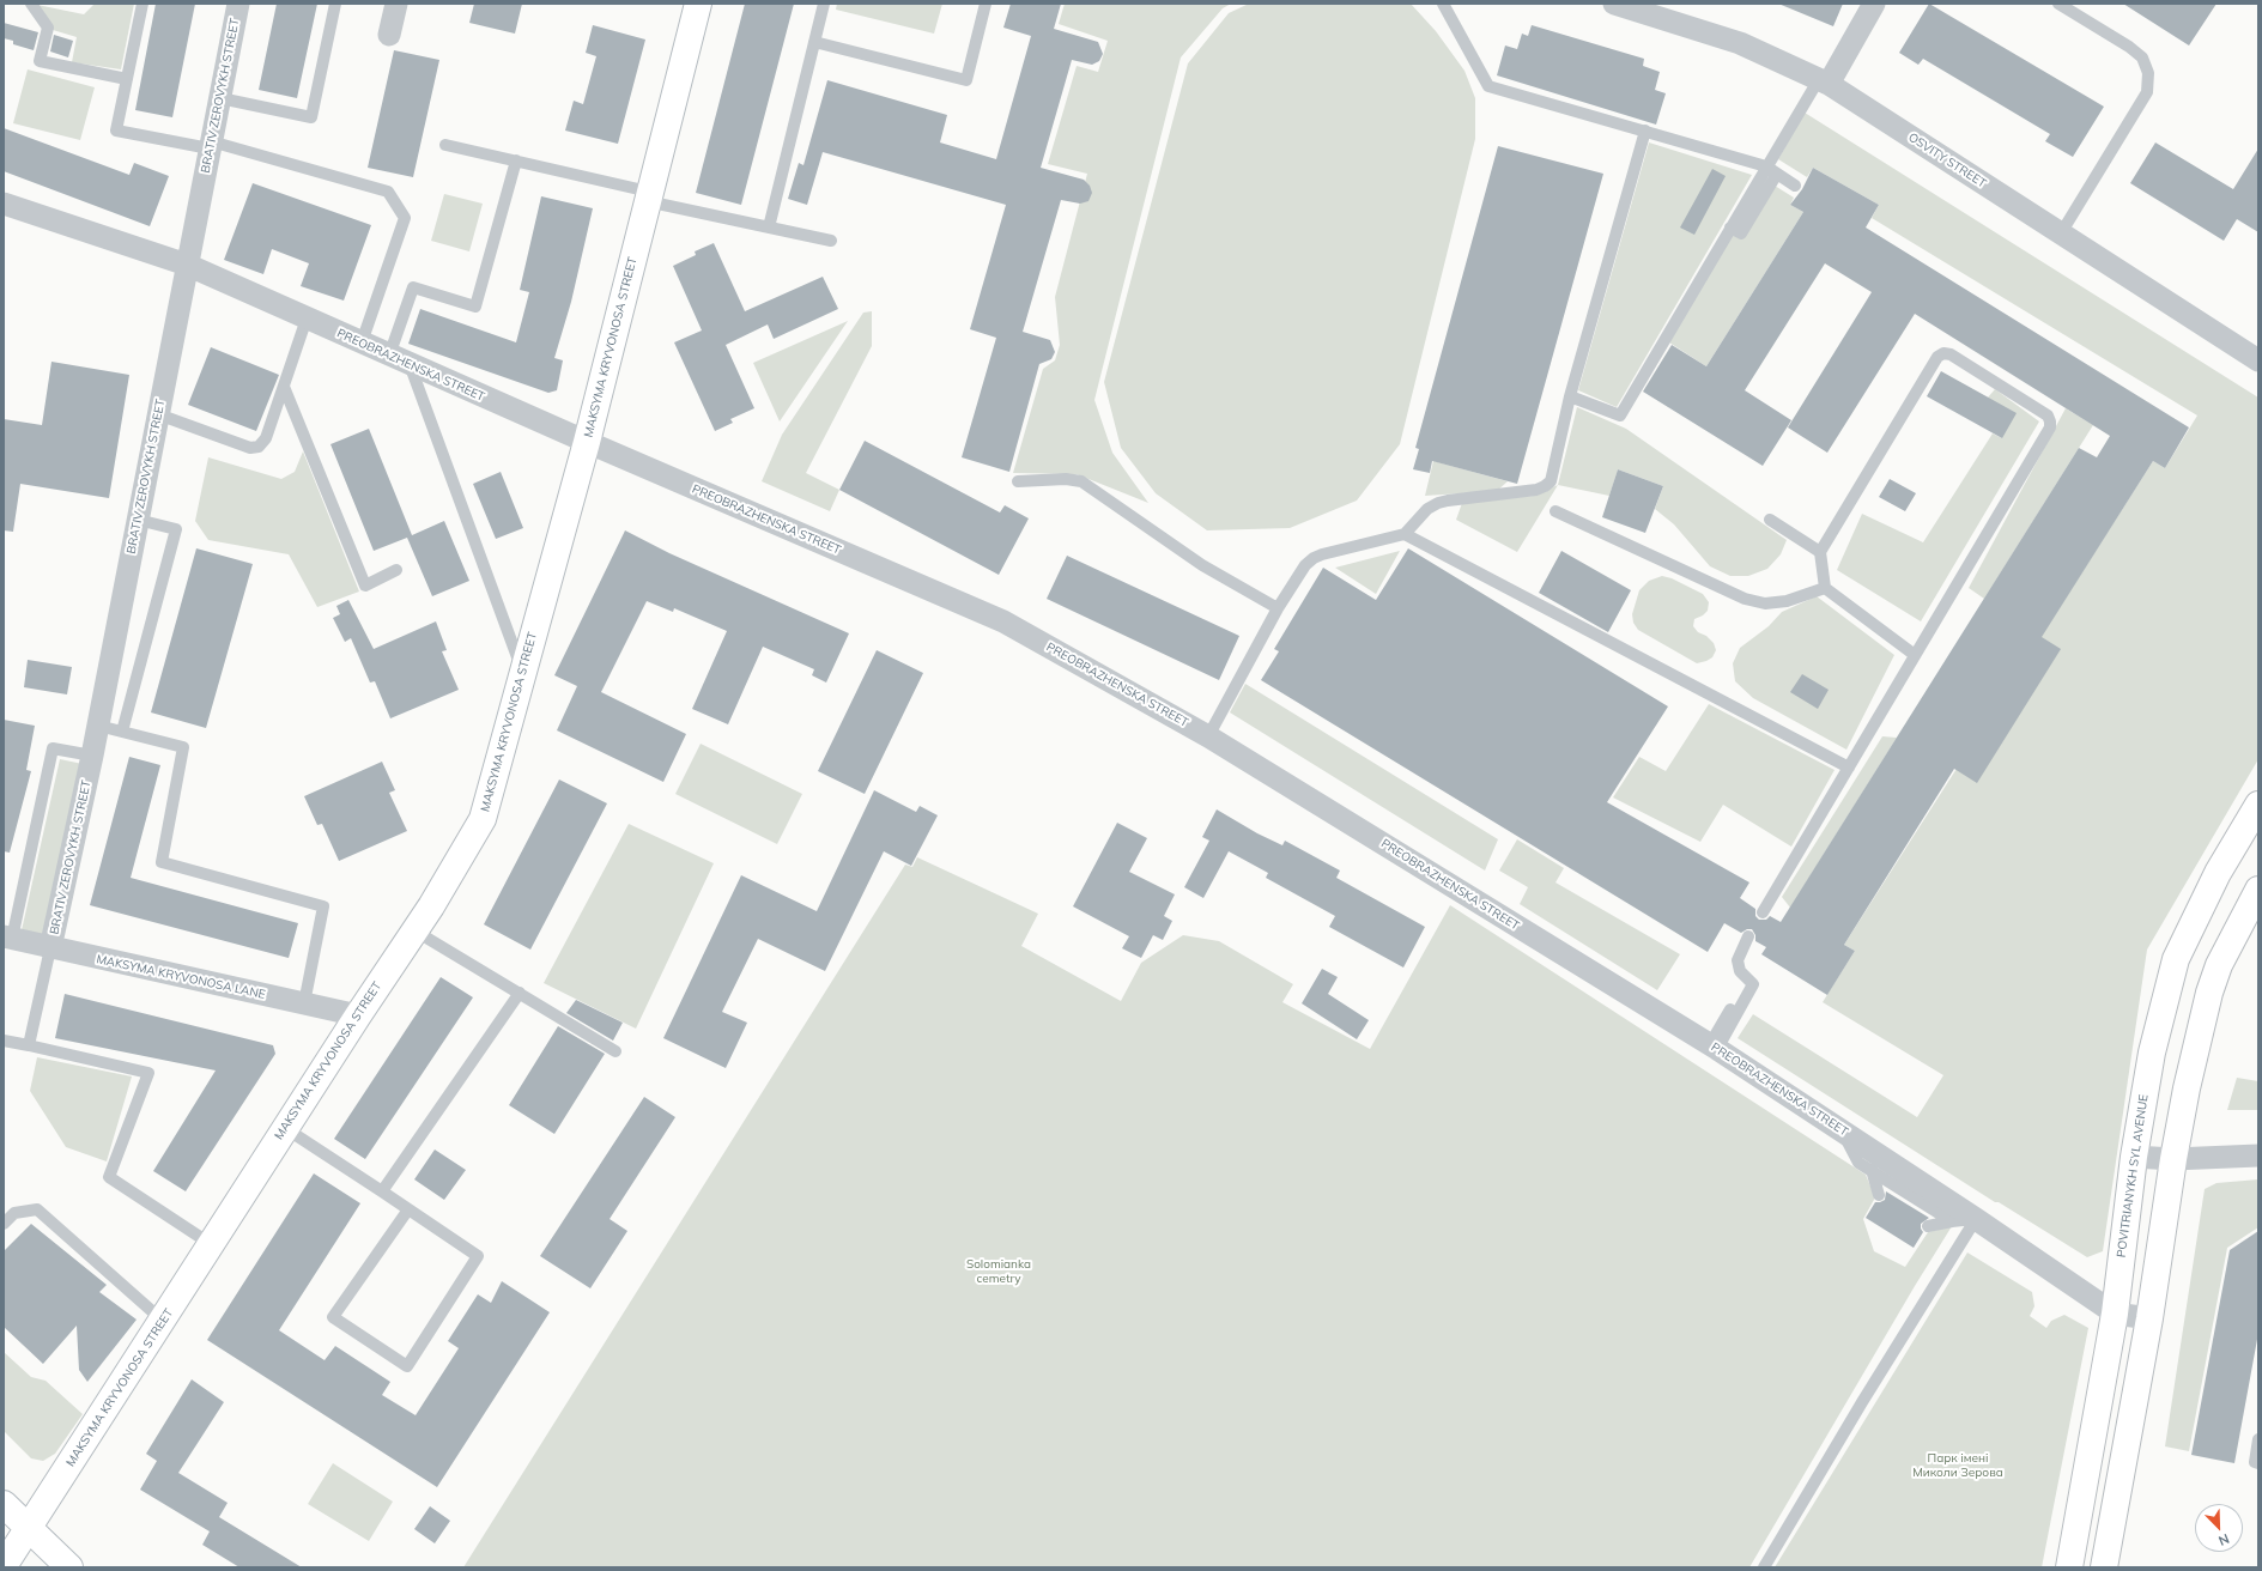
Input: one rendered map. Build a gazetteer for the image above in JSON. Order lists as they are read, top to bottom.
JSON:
{
  "streets": {
    "street": [
      "BRATIV ZEROVYKH STREET",
      "OSVITY STREET",
      "MAKSYMA KRYVONOSA STREET",
      "PREOBRAZHENSKA STREET",
      "MAKSYMA KRYVONOSA LANE",
      "POVITRIANYKH SYL AVENUE"
    ]
  },
  "crossings": [
    ["BRATIV ZEROVYKH STREET", "PREOBRAZHENSKA STREET"],
    ["BRATIV ZEROVYKH STREET", "MAKSYMA KRYVONOSA LANE"],
    ["MAKSYMA KRYVONOSA STREET", "PREOBRAZHENSKA STREET"],
    ["MAKSYMA KRYVONOSA STREET", "MAKSYMA KRYVONOSA LANE"],
    ["PREOBRAZHENSKA STREET", "POVITRIANYKH SYL AVENUE"]
  ],
  "parks": ["Solomianka cemetry", "Парк імені Миколи Зерова"],
  "north": "bottom right"
}
